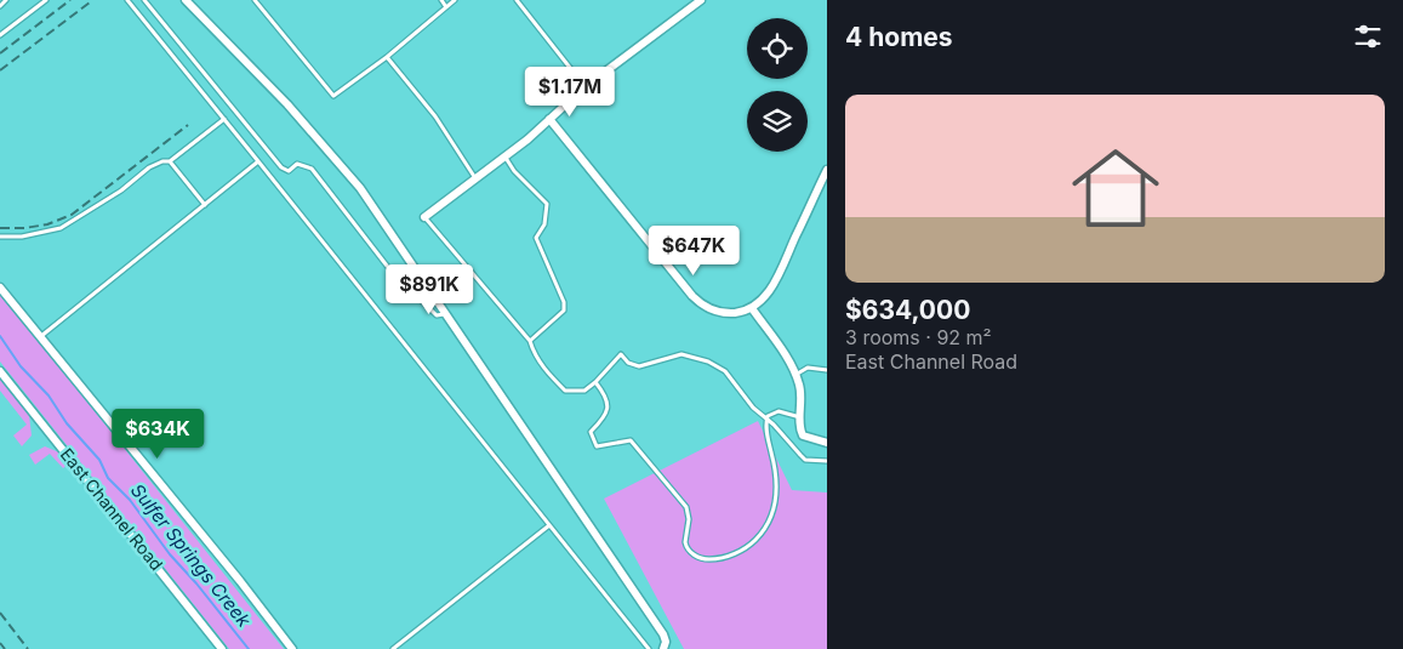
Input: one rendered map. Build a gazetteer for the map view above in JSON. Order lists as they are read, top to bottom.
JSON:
{
  "streets": {
    "street": ["East Channel Road"]
  },
  "water": ["Sulfer Springs Creek"],
  "page": {
    "heading": "4 homes",
    "price": [
      "$1.17M",
      "$647K",
      "$891K",
      "$634K"
    ],
    "list": [
      {
        "name": "$634,000",
        "note": "3 rooms · 92 m² · East Channel Road"
      }
    ]
  }
}
